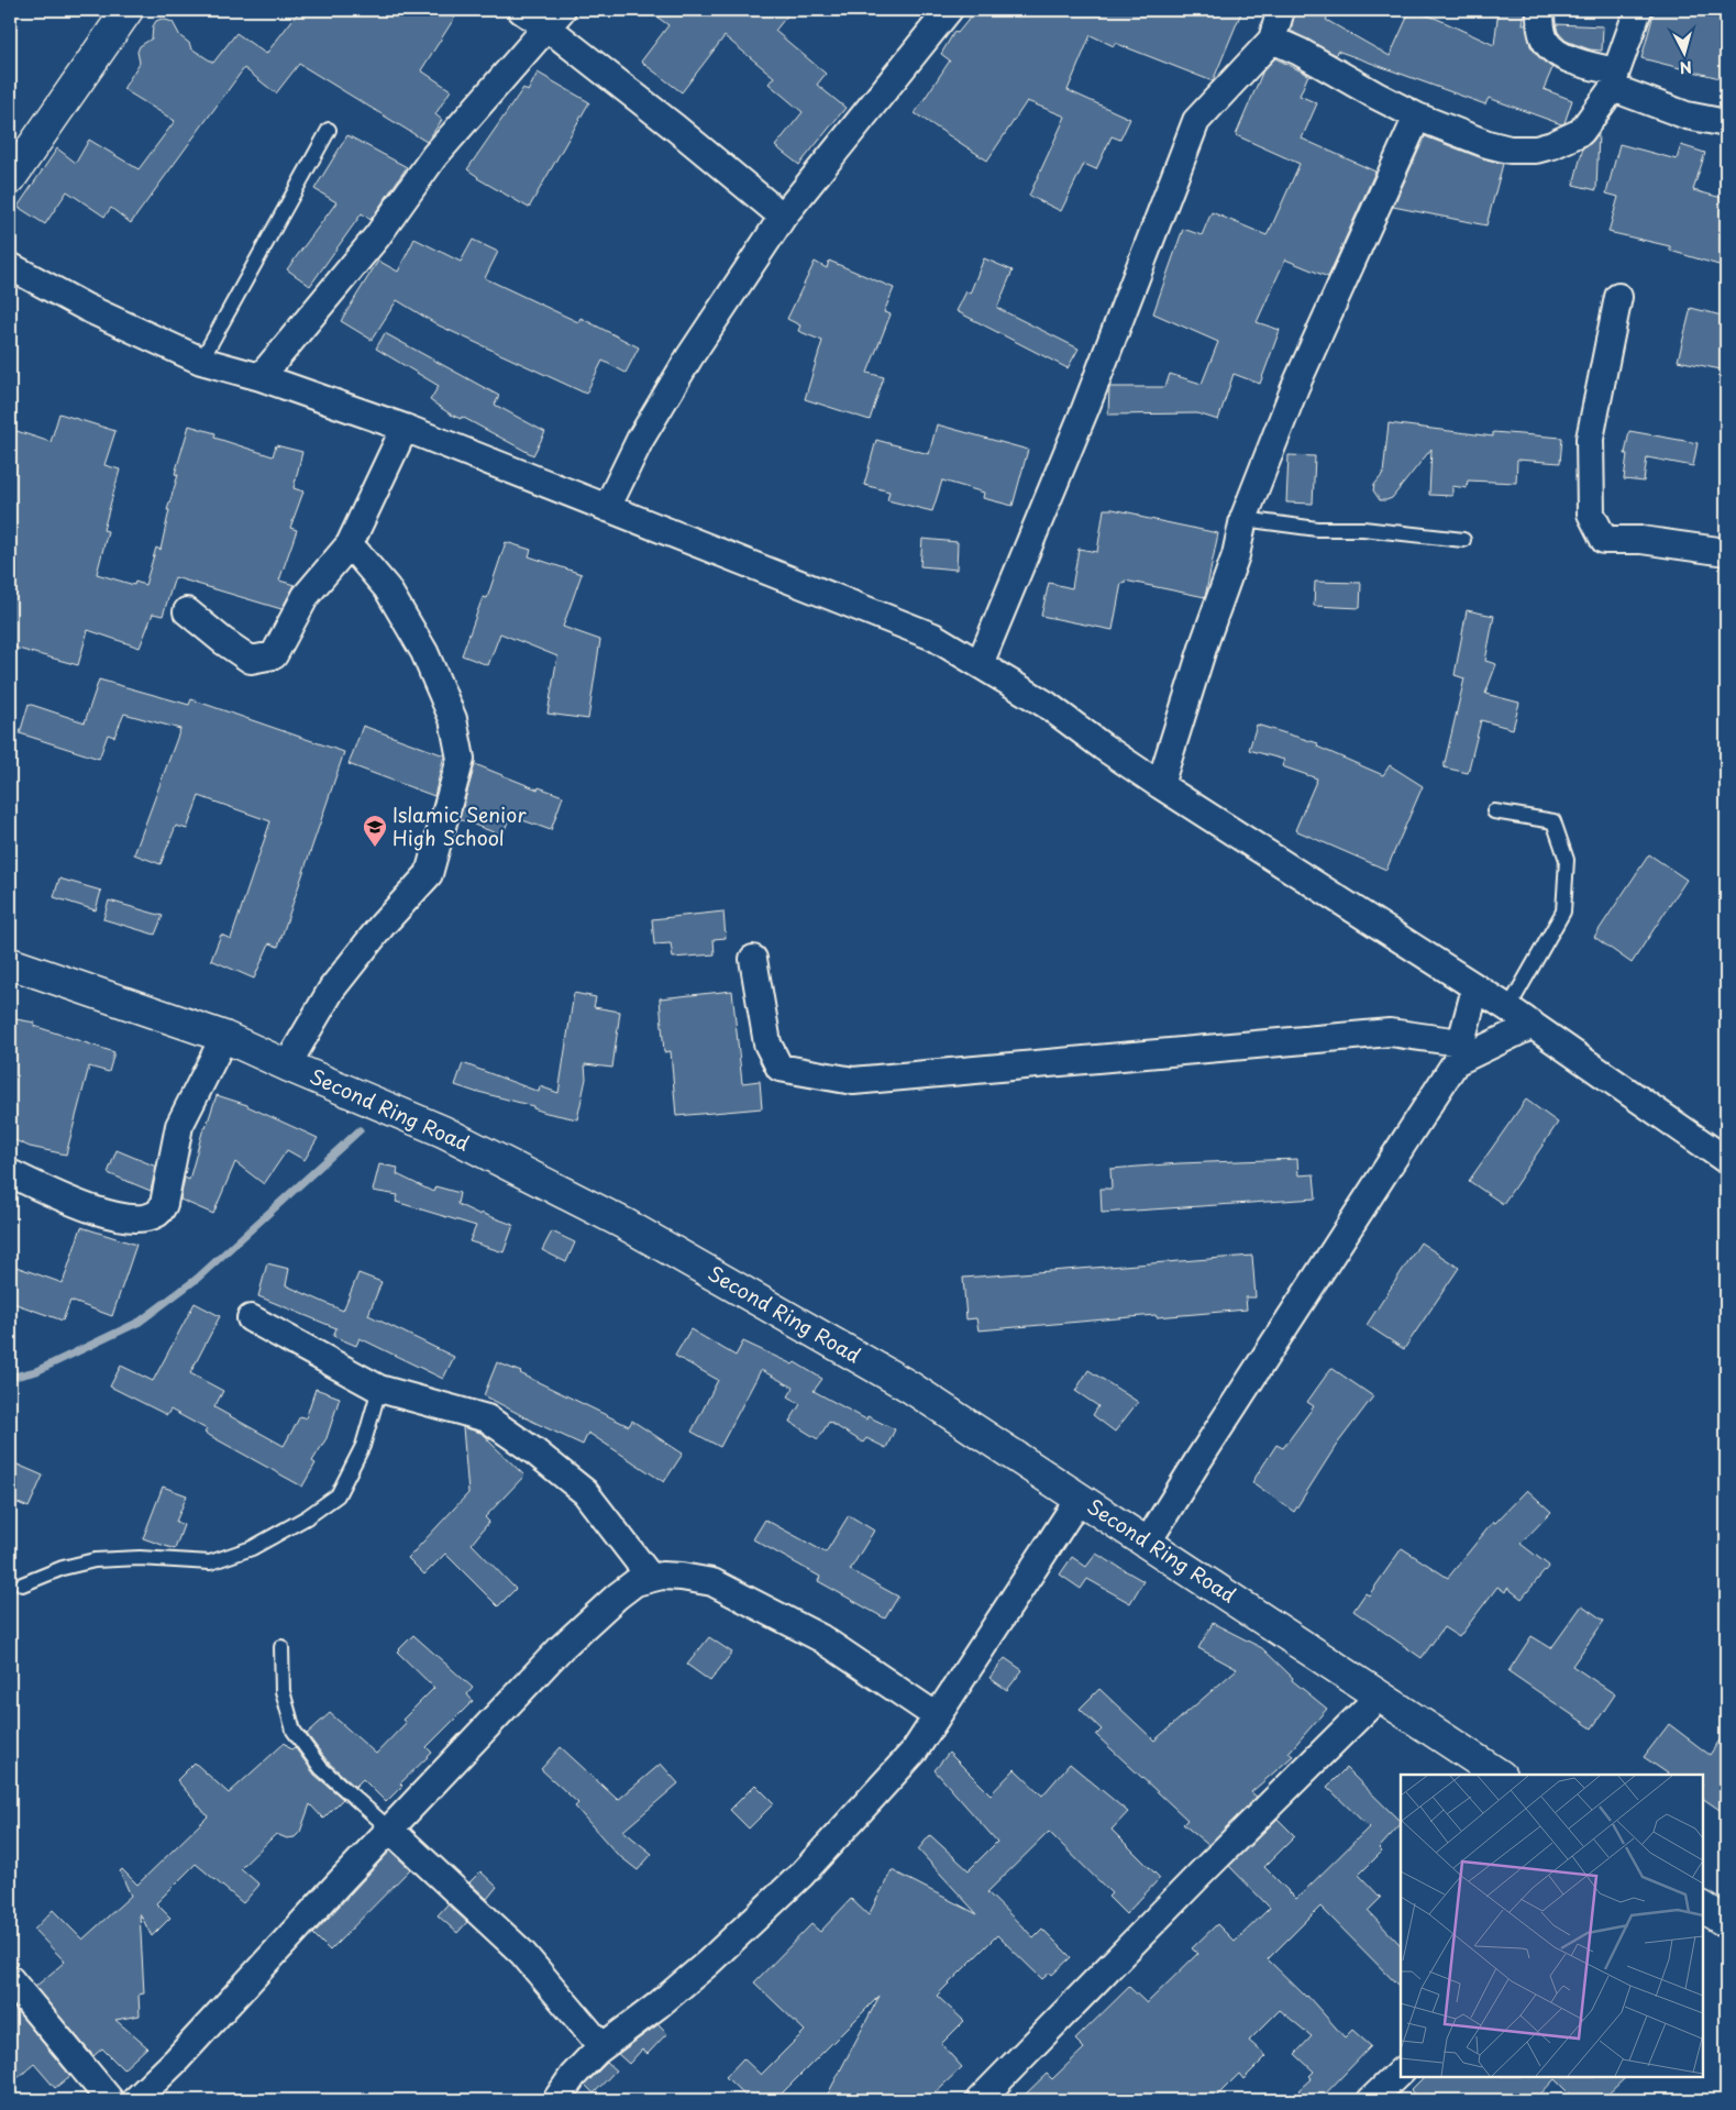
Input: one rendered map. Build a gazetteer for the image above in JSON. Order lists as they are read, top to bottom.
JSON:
{
  "streets": {
    "main road": ["Second Ring Road"]
  },
  "places": {
    "school or university": ["Islamic Senior High School"]
  },
  "north": "bottom"
}
